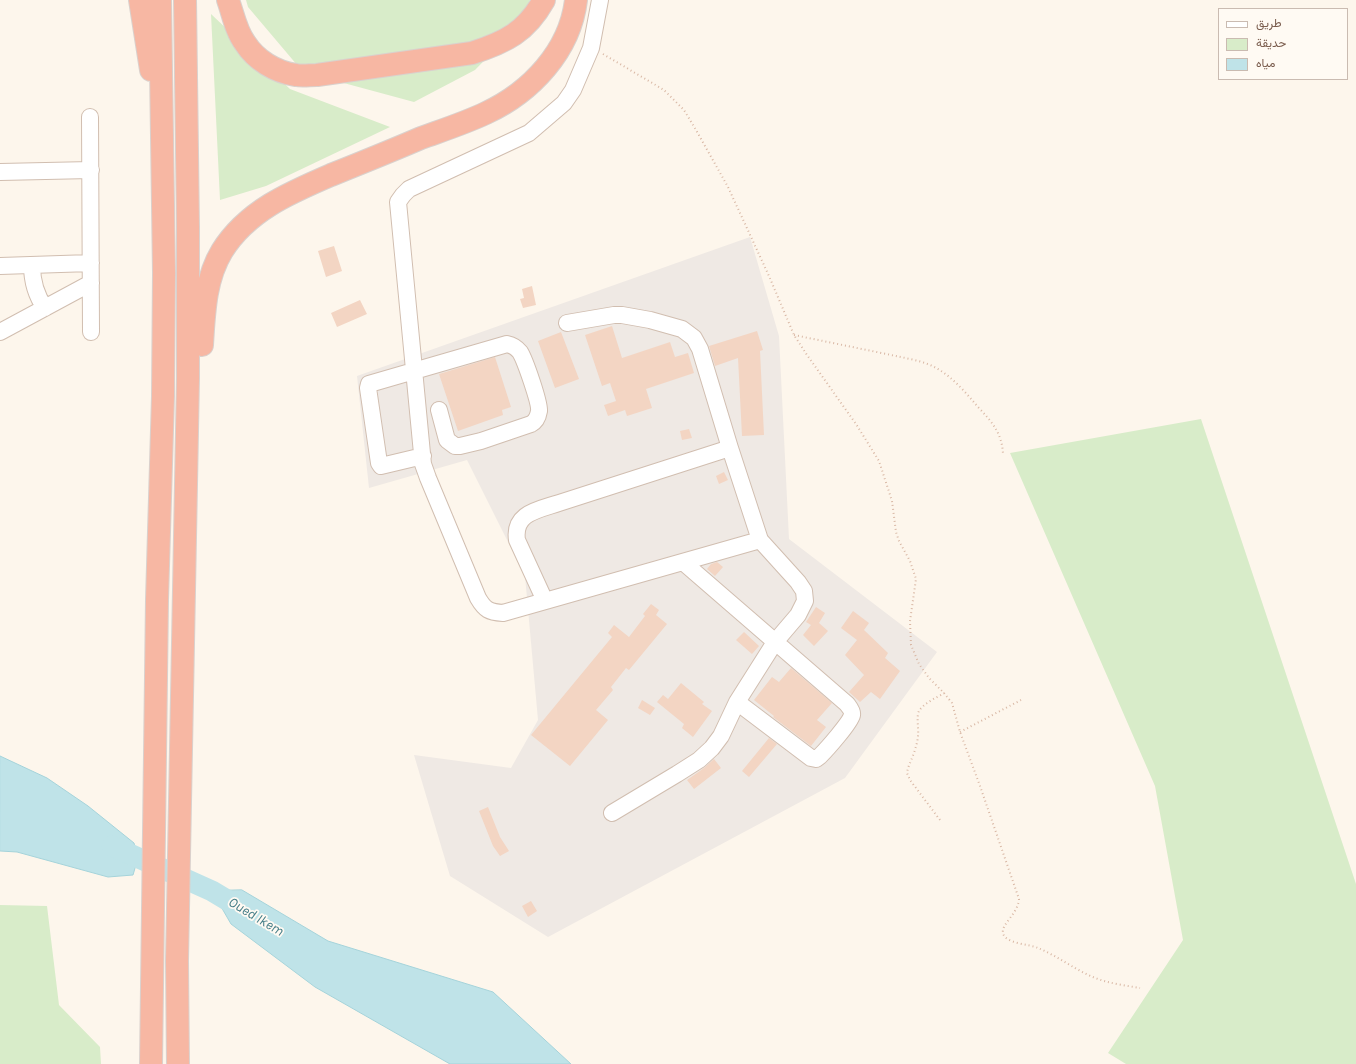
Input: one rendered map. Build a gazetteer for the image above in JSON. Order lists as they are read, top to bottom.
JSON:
{
  "water": ["Oued Ikem"],
  "legend": ["طريق", "حديقة", "مياه"]
}
